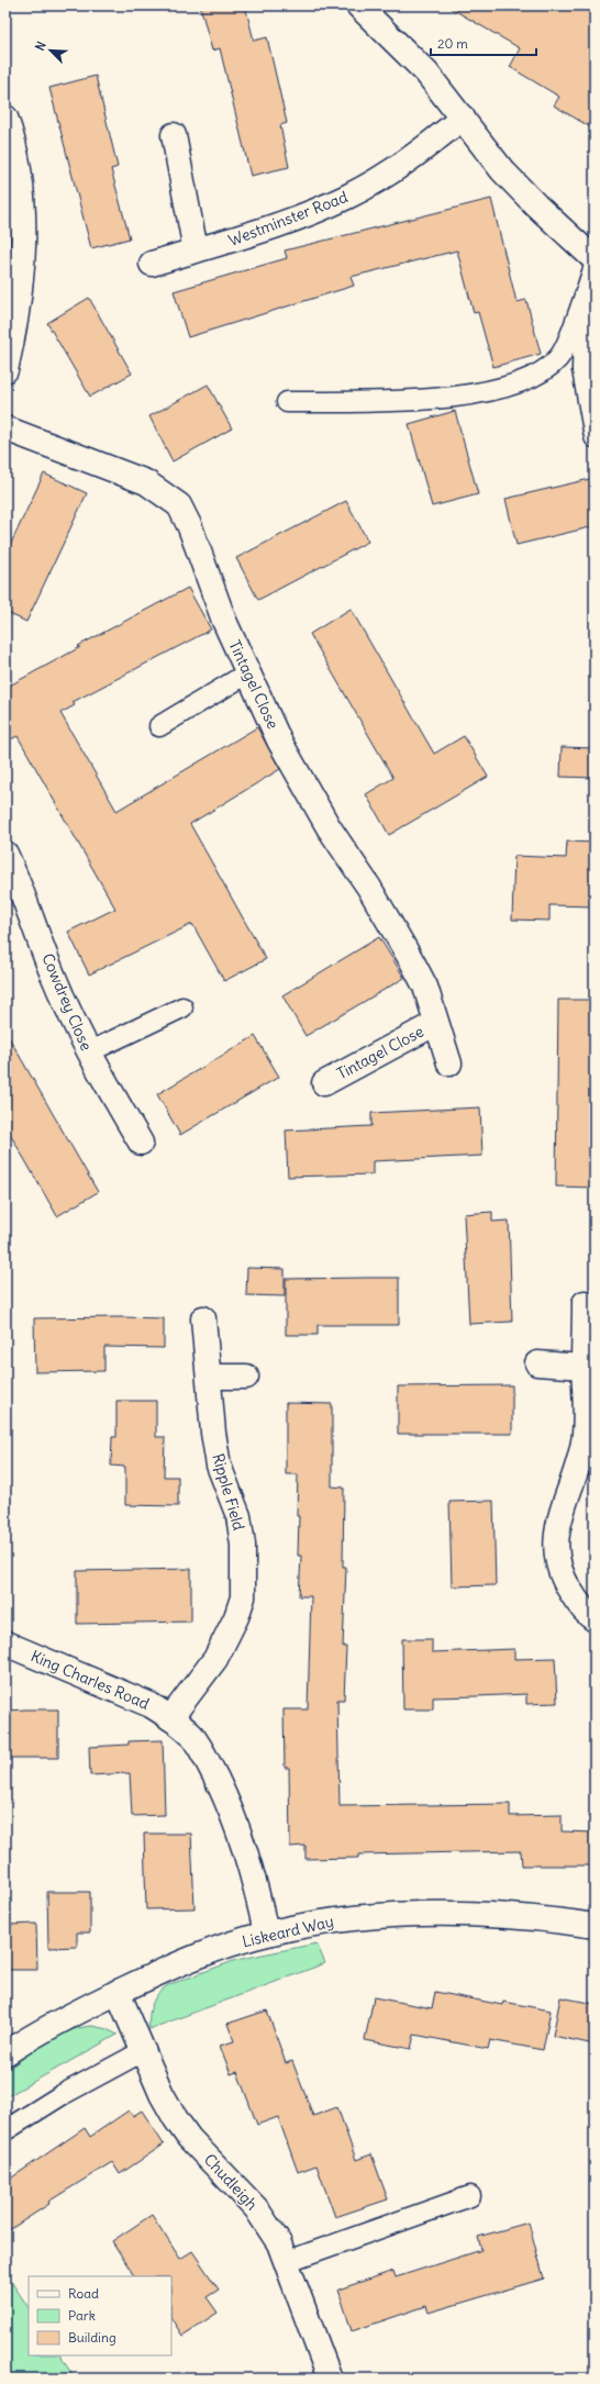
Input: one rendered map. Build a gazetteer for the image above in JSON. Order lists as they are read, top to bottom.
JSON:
{
  "streets": {
    "street": [
      "Westminster Road",
      "Tintagel Close",
      "Cowdrey Close",
      "Ripple Field",
      "King Charles Road",
      "Liskeard Way",
      "Chudleigh"
    ]
  },
  "crossings": [
    ["Ripple Field", "King Charles Road"],
    ["King Charles Road", "Liskeard Way"],
    ["Liskeard Way", "Chudleigh"]
  ],
  "legend": ["Road", "Park", "Building"],
  "scale_bar": "20 m",
  "north": "top left"
}
